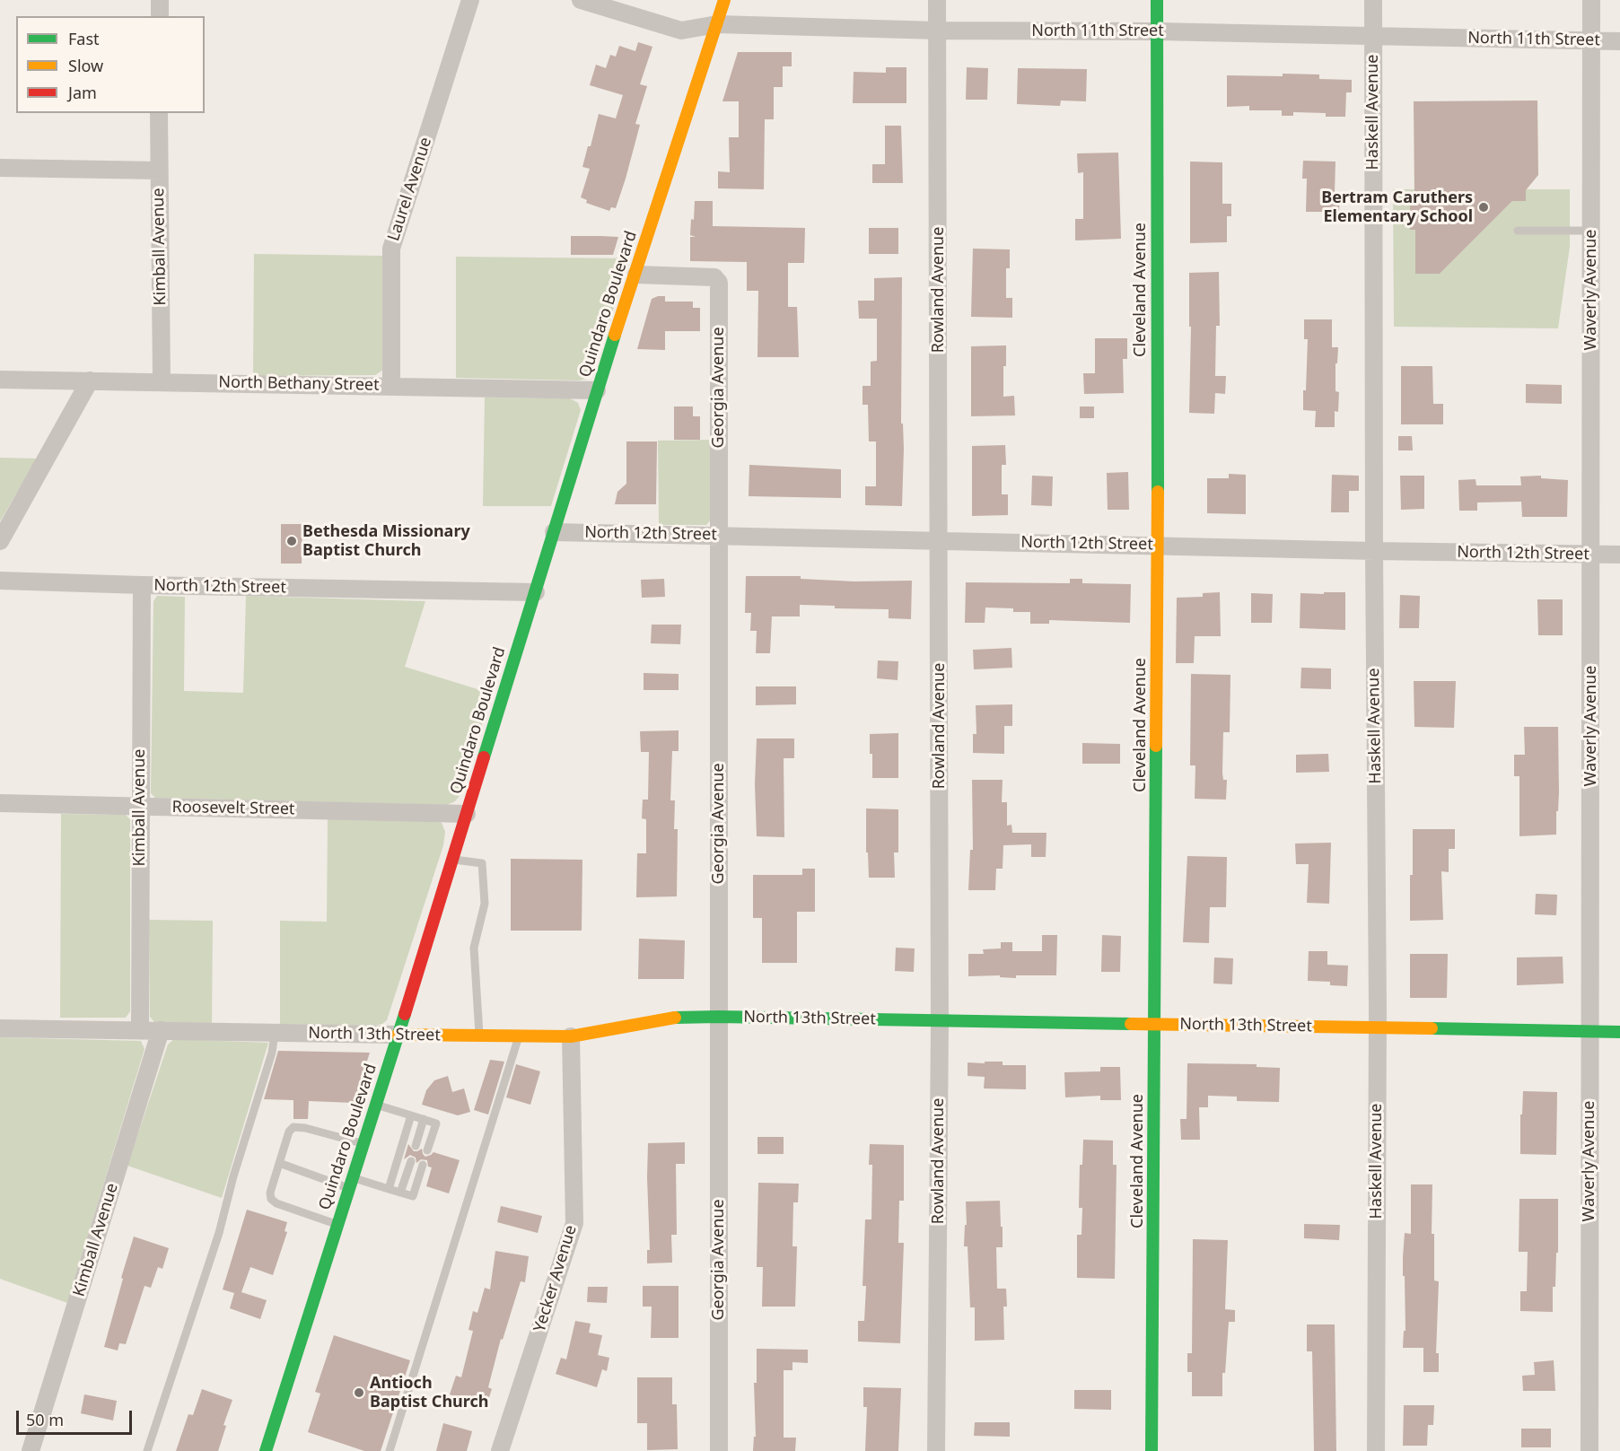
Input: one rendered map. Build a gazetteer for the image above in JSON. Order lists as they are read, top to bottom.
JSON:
{
  "streets": {
    "street": [
      "North 11th Street",
      "Haskell Avenue",
      "Laurel Avenue",
      "Kimball Avenue",
      "Rowland Avenue",
      "Cleveland Avenue",
      "Waverly Avenue",
      "Quindaro Boulevard",
      "North Bethany Street",
      "Georgia Avenue",
      "North 12th Street",
      "Roosevelt Street",
      "North 13th Street",
      "Yecker Avenue"
    ]
  },
  "crossings": [
    ["North 11th Street", "Haskell Avenue"],
    ["North 11th Street", "Rowland Avenue"],
    ["North 11th Street", "Cleveland Avenue"],
    ["North 11th Street", "Waverly Avenue"],
    ["North 11th Street", "Quindaro Boulevard"],
    ["Haskell Avenue", "North 12th Street"],
    ["Haskell Avenue", "North 13th Street"],
    ["Laurel Avenue", "North Bethany Street"],
    ["Kimball Avenue", "North Bethany Street"],
    ["Kimball Avenue", "North 12th Street"],
    ["Kimball Avenue", "Roosevelt Street"],
    ["Kimball Avenue", "North 13th Street"],
    ["Rowland Avenue", "North 12th Street"],
    ["Rowland Avenue", "North 13th Street"],
    ["Cleveland Avenue", "North 12th Street"],
    ["Cleveland Avenue", "North 13th Street"],
    ["Waverly Avenue", "North 12th Street"],
    ["Waverly Avenue", "North 13th Street"],
    ["Quindaro Boulevard", "North Bethany Street"],
    ["Quindaro Boulevard", "Georgia Avenue"],
    ["Quindaro Boulevard", "North 12th Street"],
    ["Quindaro Boulevard", "Roosevelt Street"],
    ["Quindaro Boulevard", "North 13th Street"],
    ["Georgia Avenue", "North 12th Street"],
    ["Georgia Avenue", "North 13th Street"],
    ["North 13th Street", "Yecker Avenue"]
  ],
  "places": ["Bertram Caruthers Elementary School", "Bethesda Missionary Baptist Church", "Antioch Baptist Church"],
  "legend": ["Fast", "Slow", "Jam"],
  "scale_bar": "50 m"
}
